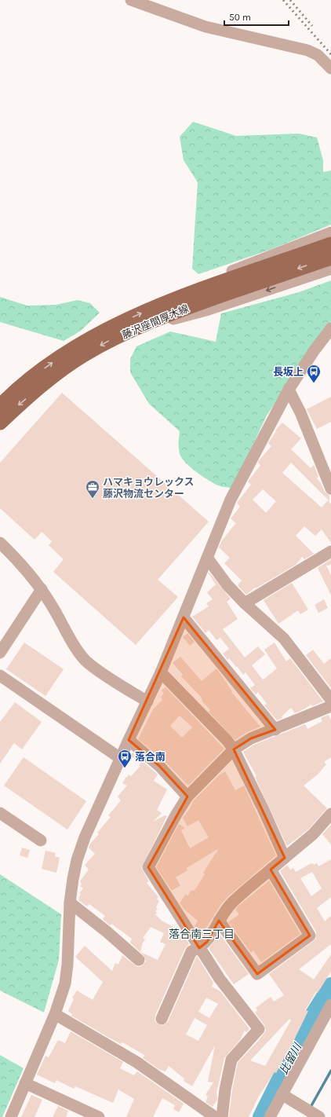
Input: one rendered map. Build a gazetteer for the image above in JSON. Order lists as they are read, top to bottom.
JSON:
{
  "streets": {
    "main road": ["藤沢座間厚木線"]
  },
  "districts": ["落合南三丁目"],
  "water": ["比留川"],
  "places": {
    "bus stop": ["長坂上", "落合南"],
    "office": ["ハマキョウレックス 藤沢物流センター"]
  },
  "scale_bar": "50 m"
}
